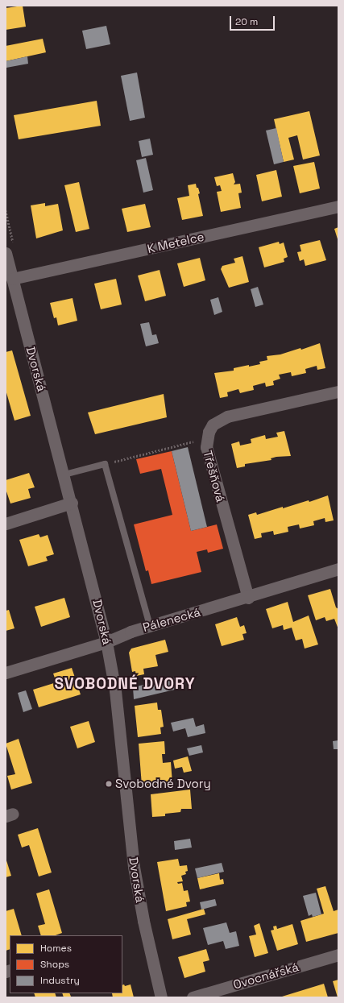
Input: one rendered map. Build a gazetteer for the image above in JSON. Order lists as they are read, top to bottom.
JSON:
{
  "streets": {
    "street": [
      "K Metelce",
      "Dvorská",
      "Třešňová",
      "Pálenecká",
      "Ovocnářská"
    ]
  },
  "crossings": [
    ["K Metelce", "Dvorská"],
    ["Dvorská", "Pálenecká"],
    ["Třešňová", "Pálenecká"]
  ],
  "districts": ["SVOBODNÉ DVORY"],
  "places": ["Svobodné Dvory"],
  "legend": ["Homes", "Shops", "Industry"],
  "scale_bar": "20 m"
}
